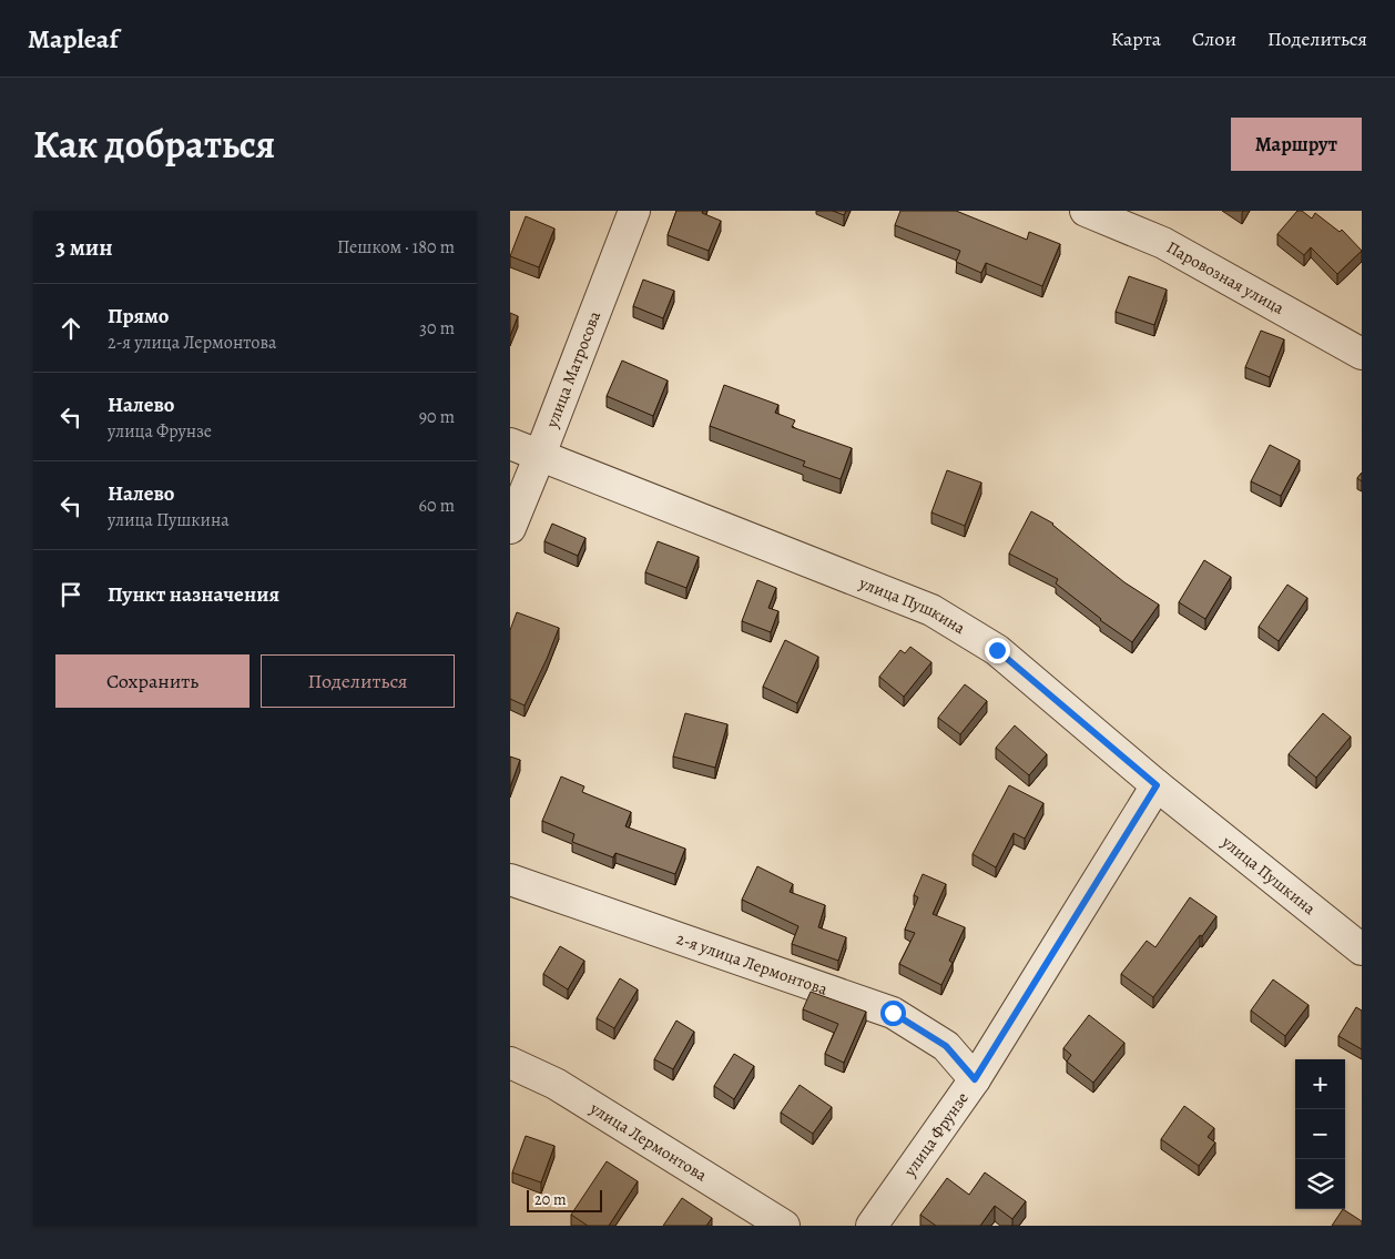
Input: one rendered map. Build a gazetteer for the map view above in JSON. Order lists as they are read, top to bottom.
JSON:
{
  "streets": {
    "street": [
      "Паровозная улица",
      "улица Матросова",
      "улица Пушкина",
      "2-я улица Лермонтова",
      "улица Фрунзе",
      "улица Лермонтова"
    ]
  },
  "crossings": [
    ["улица Матросова", "улица Пушкина"],
    ["улица Пушкина", "улица Фрунзе"],
    ["2-я улица Лермонтова", "улица Фрунзе"]
  ],
  "scale_bar": "20 m",
  "page": {
    "header": "Mapleaf",
    "nav": ["Карта", "Слои", "Поделиться"],
    "title": "Как добраться",
    "buttons": [
      "Маршрут",
      ["Сохранить", "Поделиться"]
    ],
    "heading": ["3 мин", "Пешком · 180 m"],
    "list": [
      ["Прямо", "2-я улица Лермонтова", "30 m"],
      ["Налево", "улица Фрунзе", "90 m"],
      ["Налево", "улица Пушкина", "60 m"],
      "Пункт назначения"
    ],
    "map_buttons": ["+", "−"],
    "scale": "20 m"
  }
}
